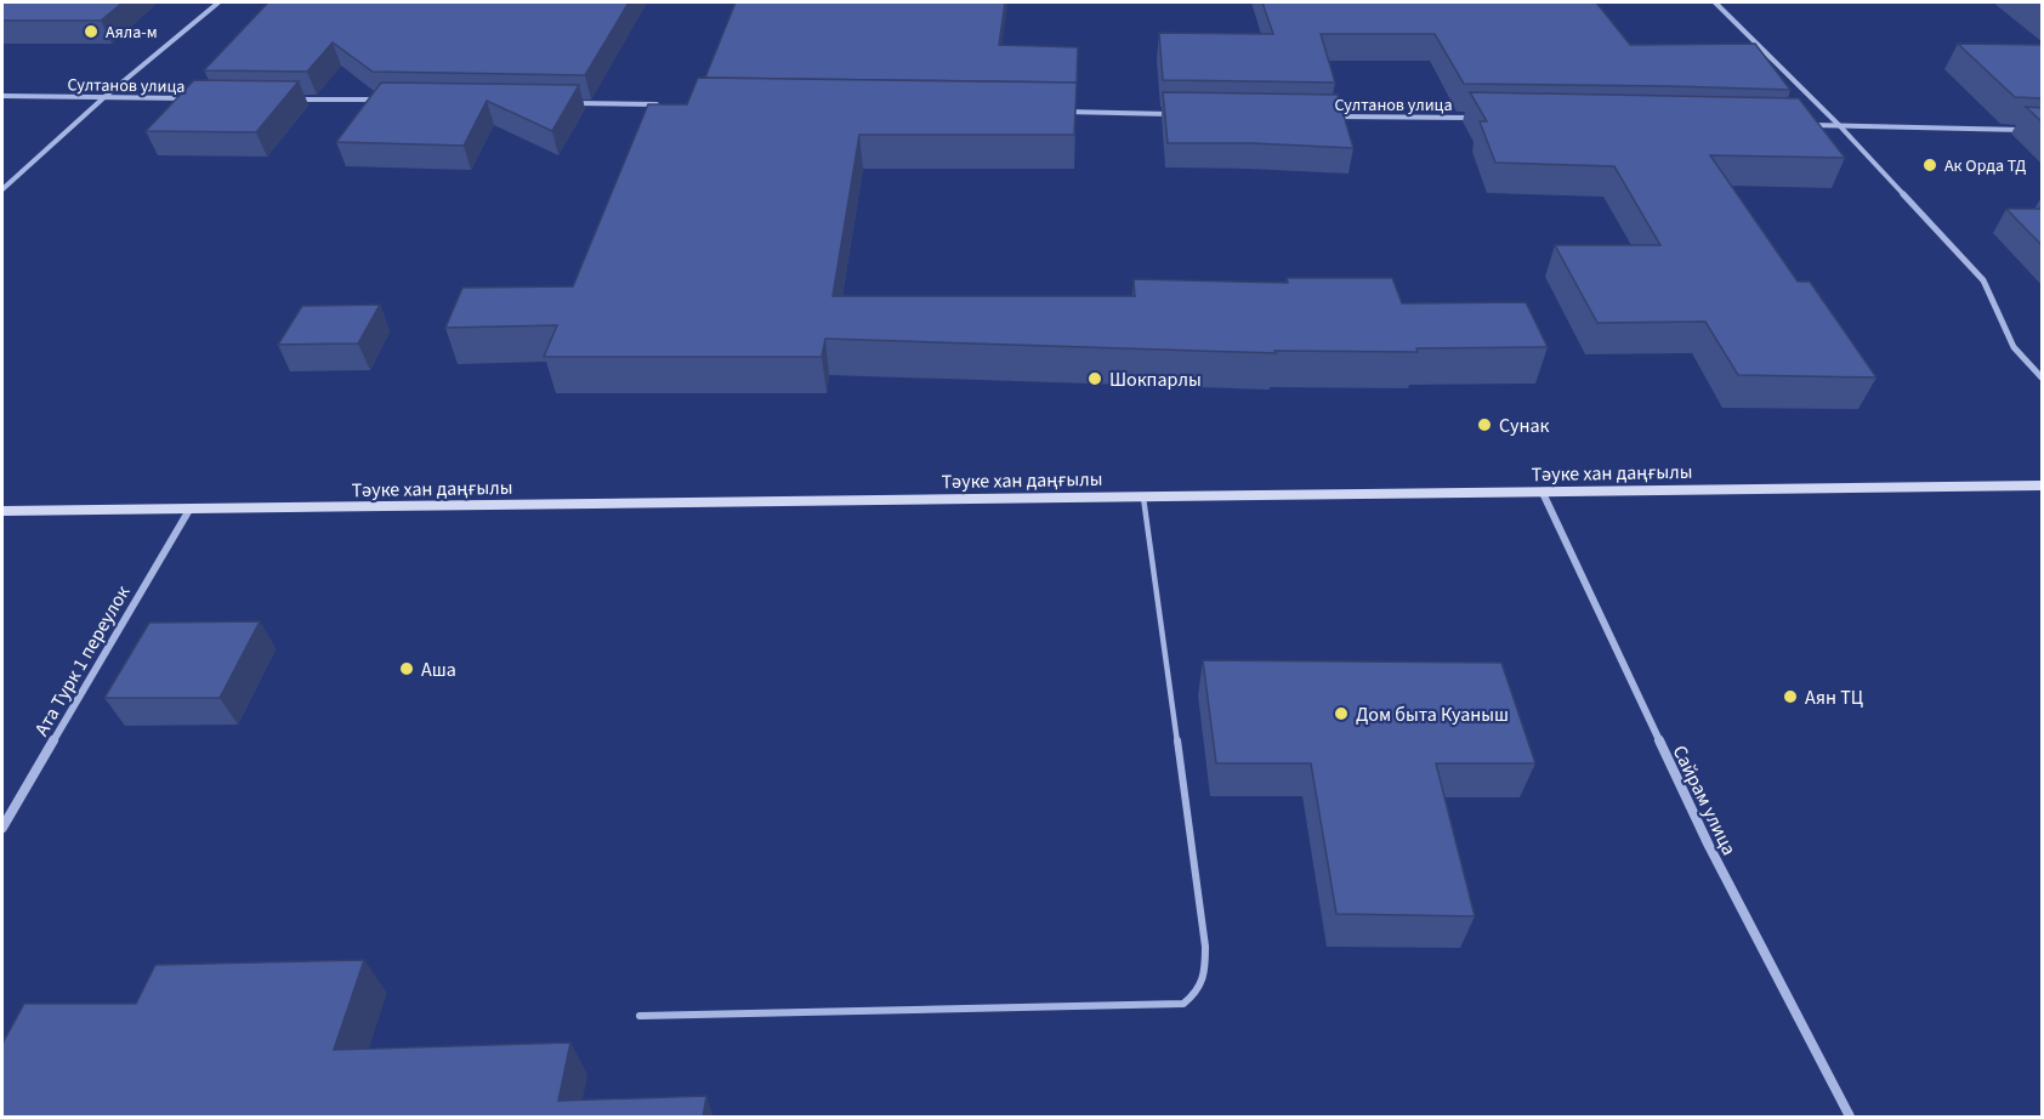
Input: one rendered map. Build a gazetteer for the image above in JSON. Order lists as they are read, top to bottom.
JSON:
{
  "streets": {
    "street": [
      "Султанов улица",
      "Тәуке хан даңғылы",
      "Ата Турк 1 переулок",
      "Сайрам улица"
    ]
  },
  "crossings": [
    ["Тәуке хан даңғылы", "Ата Турк 1 переулок"],
    ["Тәуке хан даңғылы", "Сайрам улица"]
  ],
  "places": [
    "Аяла-м",
    "Ак Орда ТД",
    "Шокпарлы",
    "Сунак",
    "Аша",
    "Аян ТЦ",
    "Дом быта Куаныш"
  ]
}
